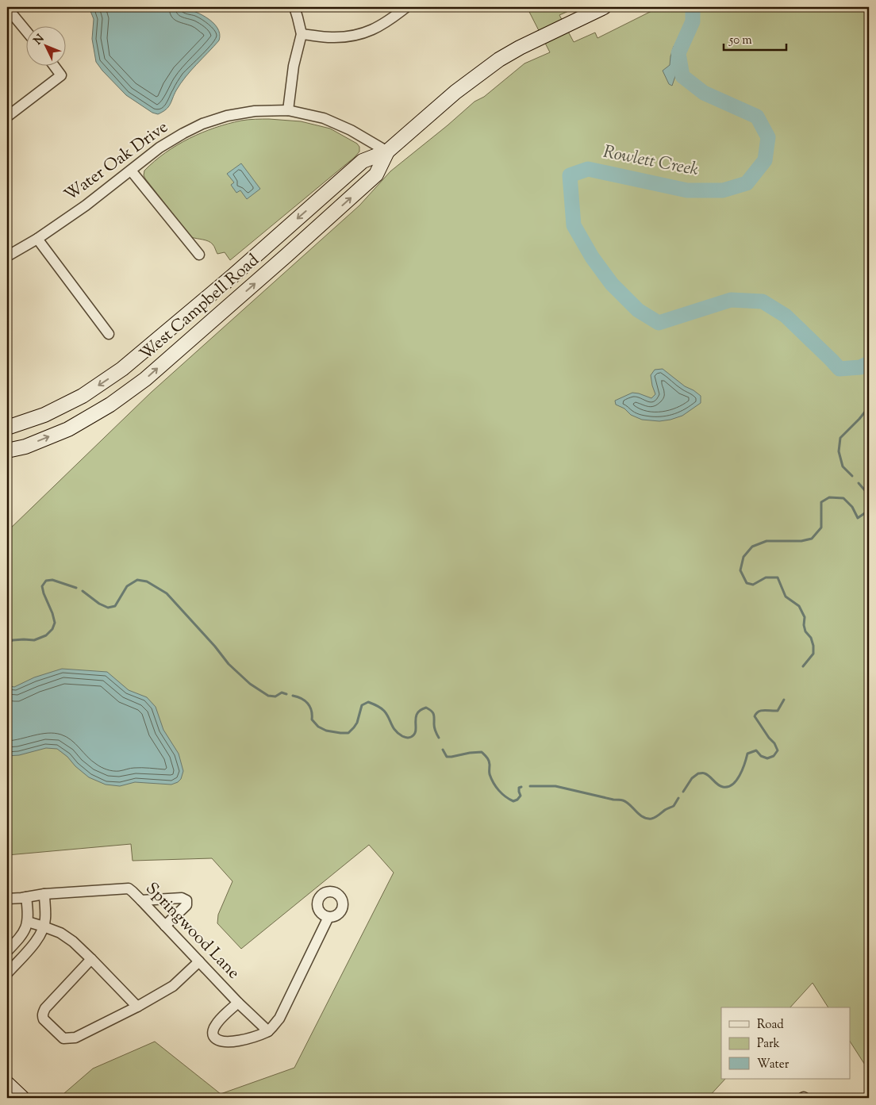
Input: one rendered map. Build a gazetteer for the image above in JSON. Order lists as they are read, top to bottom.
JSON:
{
  "streets": {
    "main road": ["West Campbell Road"],
    "street": ["Water Oak Drive", "Springwood Lane"]
  },
  "crossings": [
    ["Water Oak Drive", "West Campbell Road"]
  ],
  "water": ["Rowlett Creek"],
  "legend": ["Road", "Park", "Water"],
  "scale_bar": "50 m",
  "north": "top left"
}
